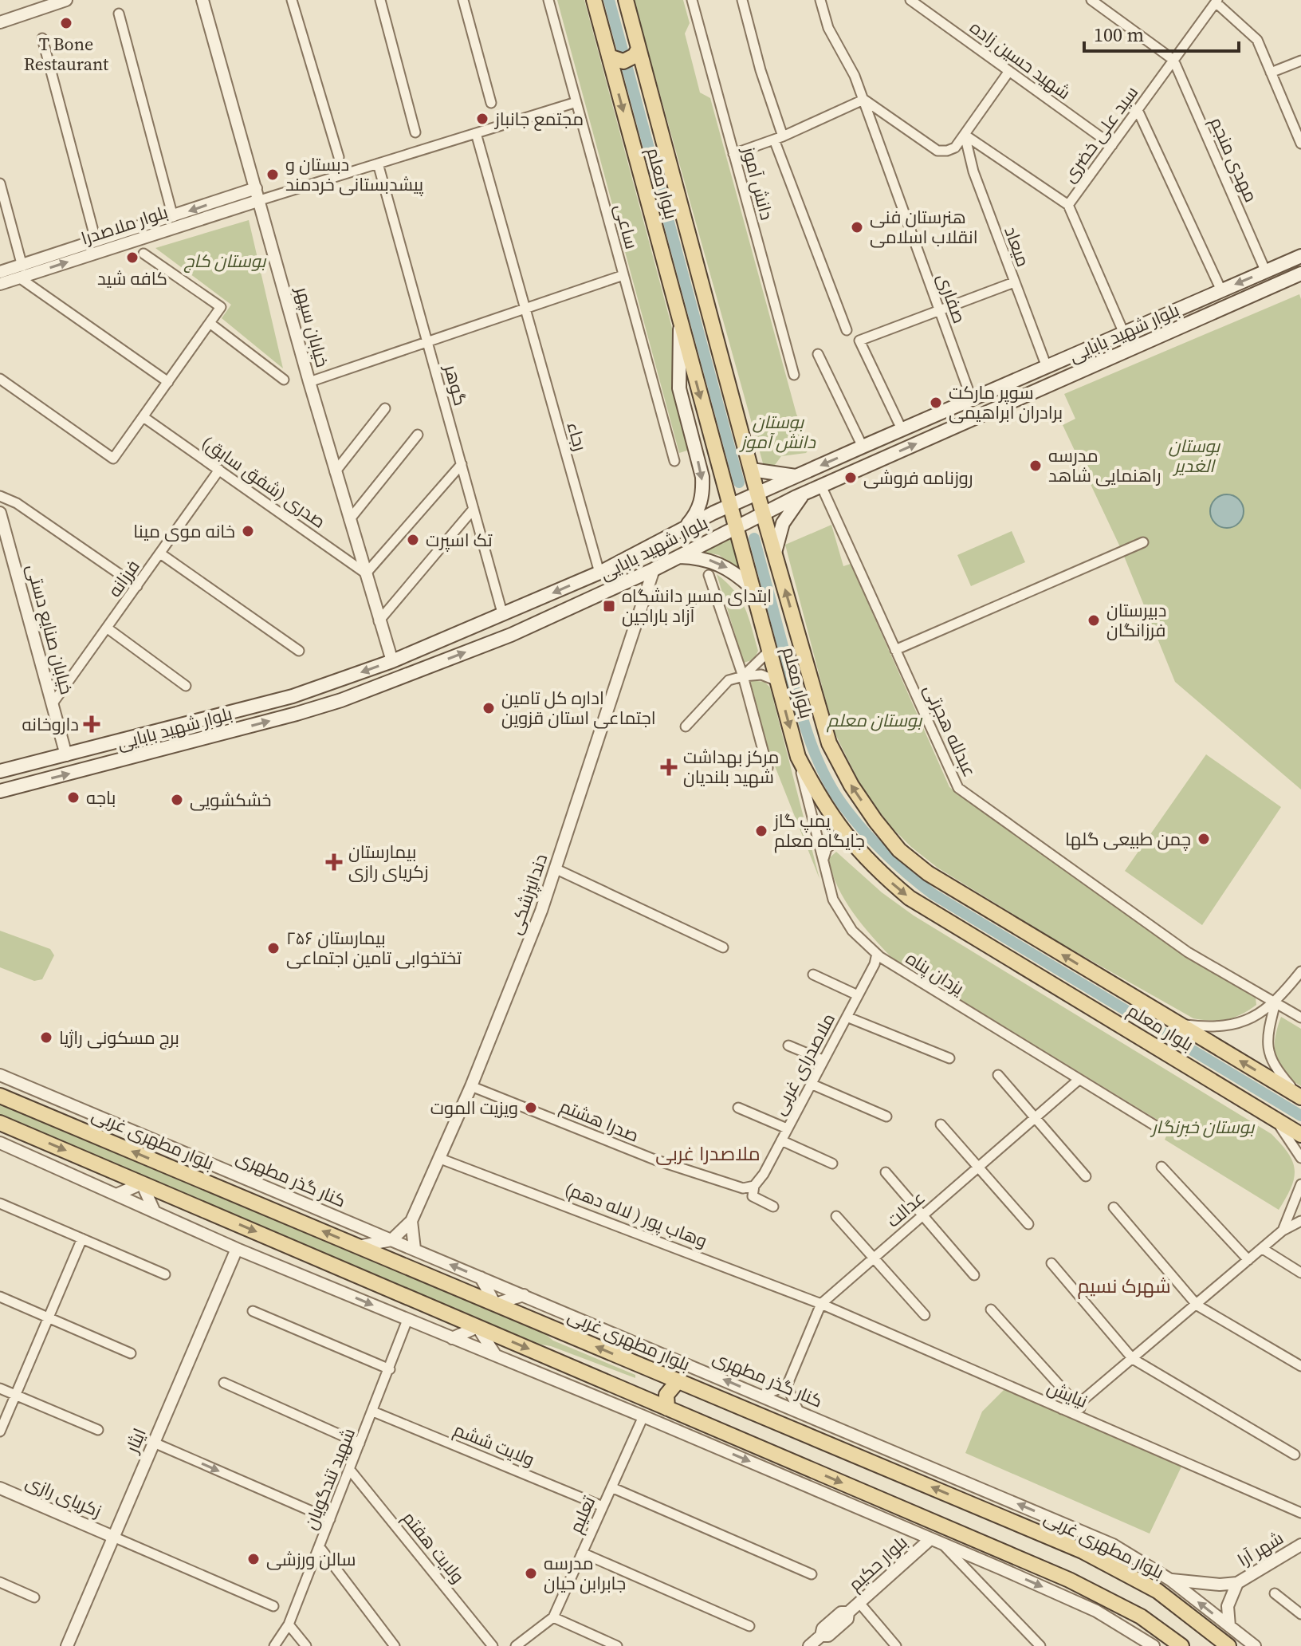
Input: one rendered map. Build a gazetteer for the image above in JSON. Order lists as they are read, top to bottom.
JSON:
{
  "streets": {
    "main road": ["بلوار معلم", "بلوار شهید بابایی", "بلوار مطهری غربی"],
    "street": [
      "شهید حسین زاده",
      "سید علی خضری",
      "مهدی منجم",
      "دانش آموز",
      "بلوار ملاصدرا",
      "ساعی",
      "میعاد",
      "صفاری",
      "خیابان سپهر",
      "گوهر",
      "رجاء",
      "صدری (شفق سابق)",
      "فرزانه",
      "خیابان صنایع دستی",
      "عبدلله هجرتی",
      "دندانپزشکی",
      "یزدان پناه",
      "ملاصدرای غربی",
      "صدرا هشتم",
      "کنار گذر مطهری",
      "عدالت",
      "وهاب پور ( لاله دهم)",
      "نيايش",
      "ایثار",
      "ولایت ششم",
      "شهید تندگویان",
      "زکریای رازی",
      "تعلیم",
      "ولایت هفتم",
      "شهر آرا",
      "بلوار حکیم"
    ]
  },
  "crossings": [
    ["شهید حسین زاده", "سید علی خضری"],
    ["سید علی خضری", "مهدی منجم"],
    ["سید علی خضری", "بلوار شهید بابایی"],
    ["مهدی منجم", "بلوار شهید بابایی"],
    ["بلوار معلم", "بلوار شهید بابایی"],
    ["بلوار معلم", "یزدان پناه"],
    ["بلوار ملاصدرا", "خیابان سپهر"],
    ["میعاد", "بلوار شهید بابایی"],
    ["صفاری", "بلوار شهید بابایی"],
    ["خیابان سپهر", "بلوار شهید بابایی"],
    ["خیابان سپهر", "صدری (شفق سابق)"],
    ["بلوار شهید بابایی", "گوهر"],
    ["بلوار شهید بابایی", "رجاء"],
    ["بلوار شهید بابایی", "خیابان صنایع دستی"],
    ["بلوار شهید بابایی", "عبدلله هجرتی"],
    ["بلوار شهید بابایی", "دندانپزشکی"],
    ["صدری (شفق سابق)", "فرزانه"],
    ["فرزانه", "خیابان صنایع دستی"],
    ["دندانپزشکی", "صدرا هشتم"],
    ["دندانپزشکی", "کنار گذر مطهری"],
    ["دندانپزشکی", "وهاب پور ( لاله دهم)"],
    ["یزدان پناه", "ملاصدرای غربی"],
    ["یزدان پناه", "عدالت"],
    ["ملاصدرای غربی", "صدرا هشتم"],
    ["عدالت", "وهاب پور ( لاله دهم)"],
    ["عدالت", "نيايش"],
    ["وهاب پور ( لاله دهم)", "نيايش"],
    ["ایثار", "زکریای رازی"],
    ["ولایت ششم", "شهید تندگویان"],
    ["ولایت ششم", "تعلیم"],
    ["شهید تندگویان", "ولایت هفتم"]
  ],
  "districts": ["ملاصدرا غربی", "شهرک نسیم"],
  "parks": [
    "بوستان کاج",
    "بوستان دانش آموز",
    "بوستان الغدیر",
    "بوستان معلم",
    "بوستان خبرنگار"
  ],
  "places": {
    "other": [
      "T Bone Restaurant",
      "مجتمع جانباز",
      "دبستان و پیشدبستانی خردمند",
      "هنرستان فنی انقلاب اسلامی",
      "کافه شید",
      "سوپر مارکت برادران ابراهیمی",
      "مدرسه راهنمایی شاهد",
      "روزنامه فروشی",
      "خانه موی مینا",
      "تک اسپرت",
      "دبیرستان فرزانگان",
      "اداره کل تامین اجتماعی استان قزوین",
      "باجه",
      "خشکشویی",
      "پمپ گاز جایگاه معلم",
      "چمن طبیعی گلها",
      "بیمارستان ۲۵۶ تختخوابی تامین اجتماعی",
      "برج مسکونی راژیا",
      "ویزیت الموت",
      "سالن ورزشی",
      "مدرسه جابرابن حیان"
    ],
    "transit": ["ابتدای مسیر دانشگاه آزاد باراجین"],
    "health": ["داروخانه", "مرکز بهداشت شهید بلندیان", "بیمارستان زکریای رازی"]
  },
  "scale_bar": "100 m"
}
